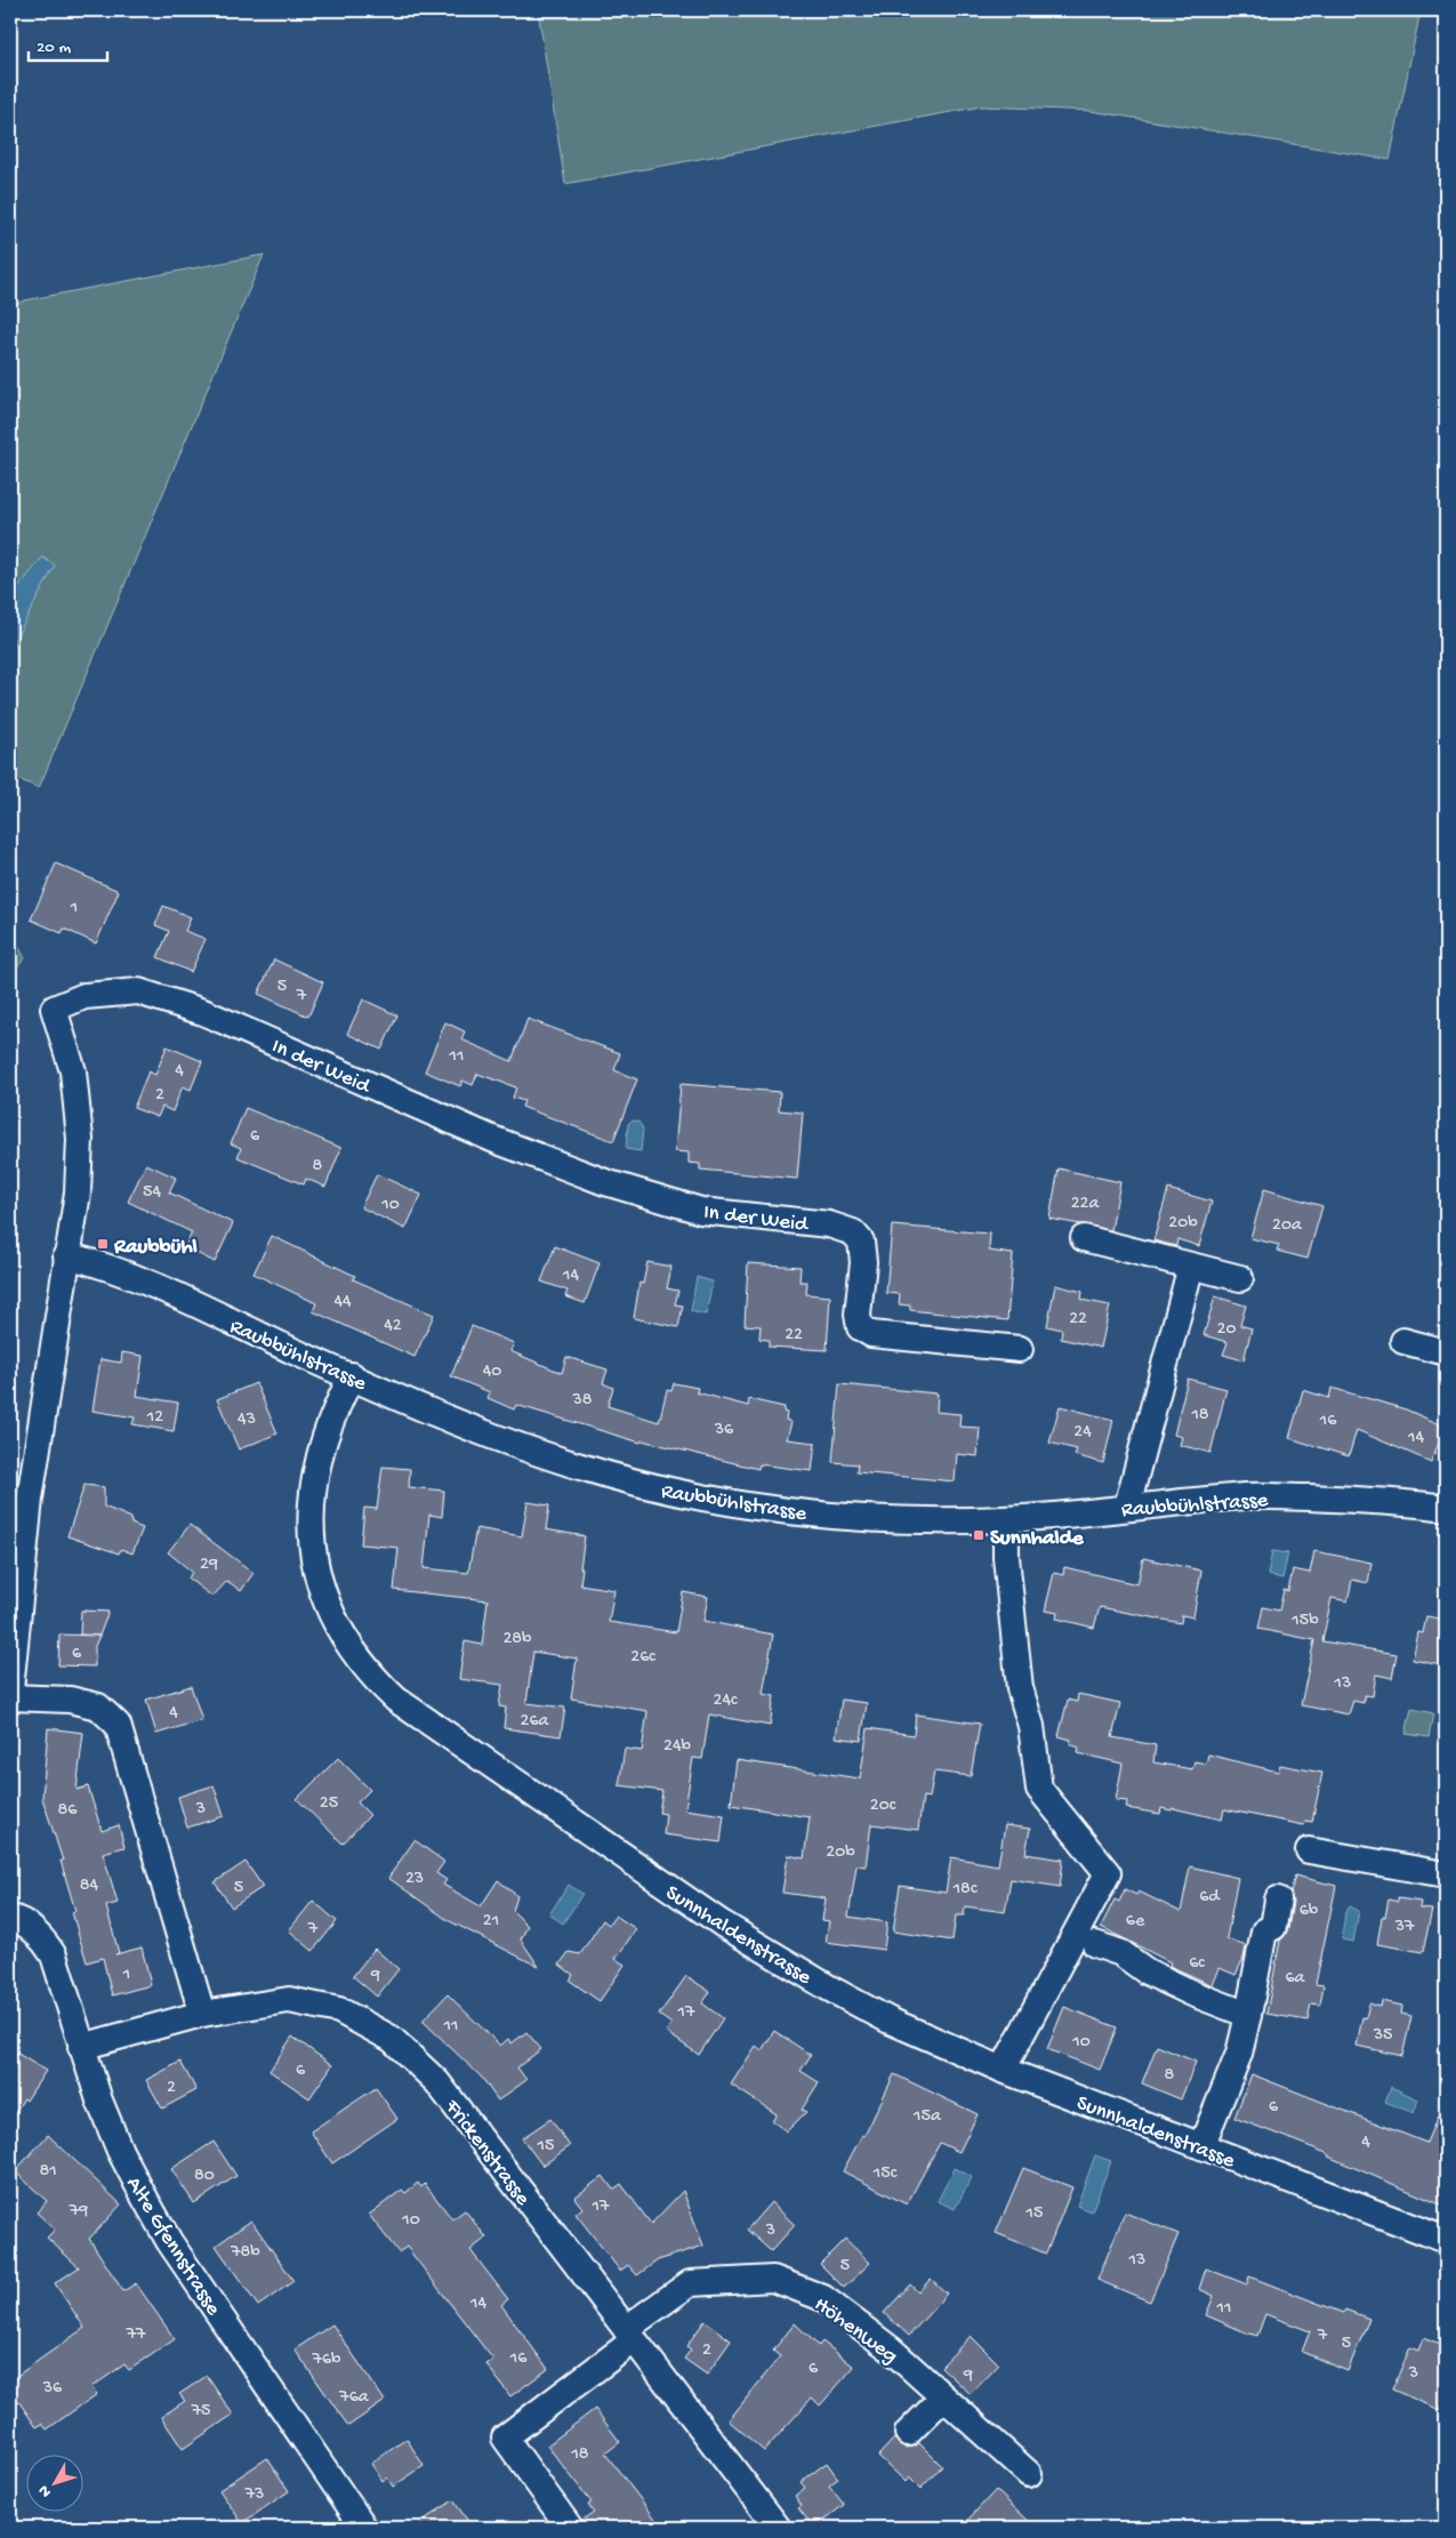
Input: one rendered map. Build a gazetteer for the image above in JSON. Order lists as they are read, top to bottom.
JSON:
{
  "streets": {
    "street": [
      "In der Weid",
      "Raubbühlstrasse",
      "Sunnhaldenstrasse",
      "Frickenstrasse",
      "Alte Gfennstrasse",
      "Höhenweg"
    ]
  },
  "crossings": [
    ["In der Weid", "Raubbühlstrasse"],
    ["Raubbühlstrasse", "Sunnhaldenstrasse"],
    ["Frickenstrasse", "Alte Gfennstrasse"],
    ["Frickenstrasse", "Höhenweg"]
  ],
  "places": {
    "transit": ["Raubbühl", "Sunnhalde"]
  },
  "house_numbers": [
    "1",
    "5",
    "7",
    "11",
    "4",
    "2",
    "6",
    "8",
    "54",
    "22a",
    "10",
    "20b",
    "20a",
    "14",
    "44",
    "22",
    "42",
    "20",
    "22",
    "40",
    "38",
    "18",
    "12",
    "43",
    "16",
    "36",
    "24",
    "14",
    "29",
    "15b",
    "28b",
    "6",
    "26c",
    "13",
    "24c",
    "4",
    "26a",
    "24b",
    "25",
    "20c",
    "3",
    "86",
    "20b",
    "23",
    "84",
    "5",
    "18c",
    "6d",
    "6b",
    "21",
    "6e",
    "37",
    "7",
    "6c",
    "1",
    "9",
    "6a",
    "17",
    "11",
    "35",
    "10",
    "6",
    "8",
    "2",
    "6",
    "15a",
    "4",
    "15",
    "81",
    "15c",
    "80",
    "17",
    "79",
    "15",
    "10",
    "3",
    "78b",
    "13",
    "5",
    "14",
    "11",
    "77",
    "7",
    "5",
    "2",
    "16",
    "76b",
    "6",
    "3",
    "9",
    "36",
    "76a",
    "75",
    "18",
    "73"
  ],
  "scale_bar": "20 m",
  "north": "bottom left"
}
